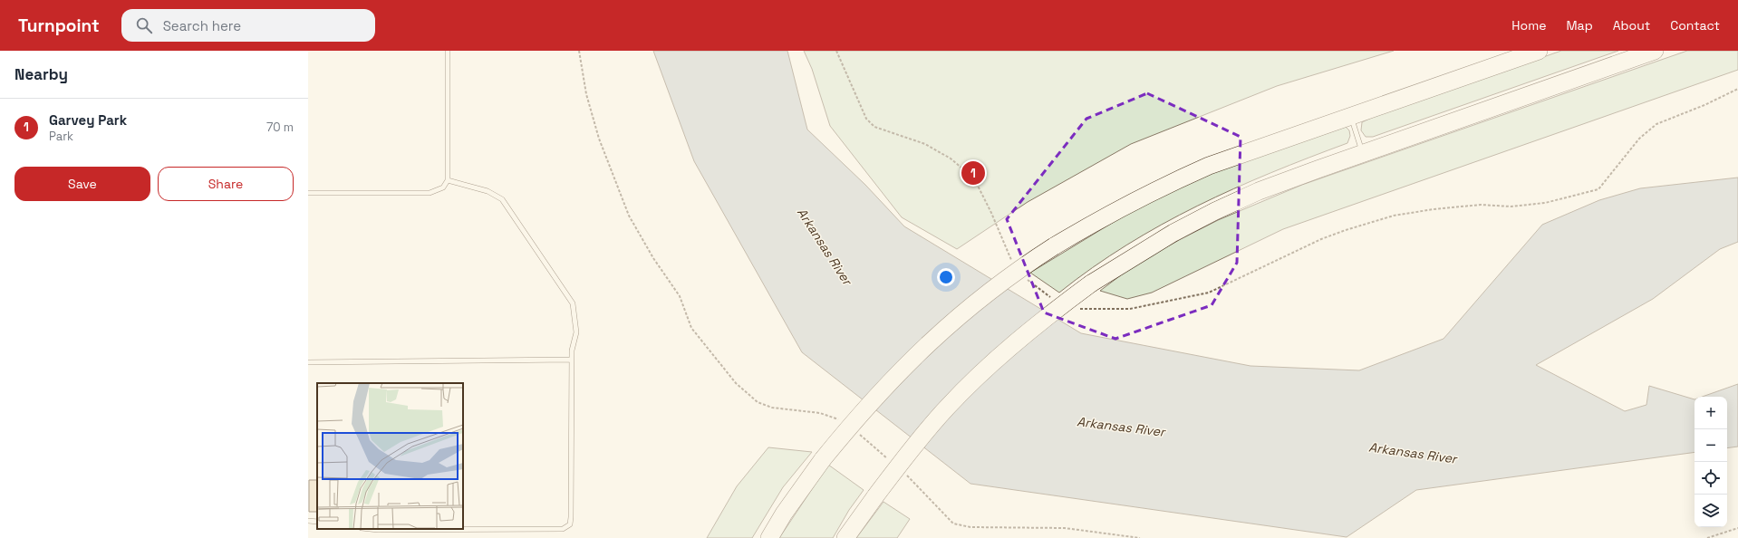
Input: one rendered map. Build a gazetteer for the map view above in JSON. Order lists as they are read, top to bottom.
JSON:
{
  "water": ["Arkansas River"],
  "page": {
    "header": "Turnpoint",
    "search": "Search here",
    "nav": [
      "Home",
      "Map",
      "About",
      "Contact"
    ],
    "heading": "Nearby",
    "list": [
      {
        "mark": "1",
        "name": "Garvey Park",
        "note": "Park",
        "value": "70 m"
      }
    ],
    "buttons": ["Save", "Share"],
    "pins": "1",
    "map_buttons": ["+", "−"]
  }
}
